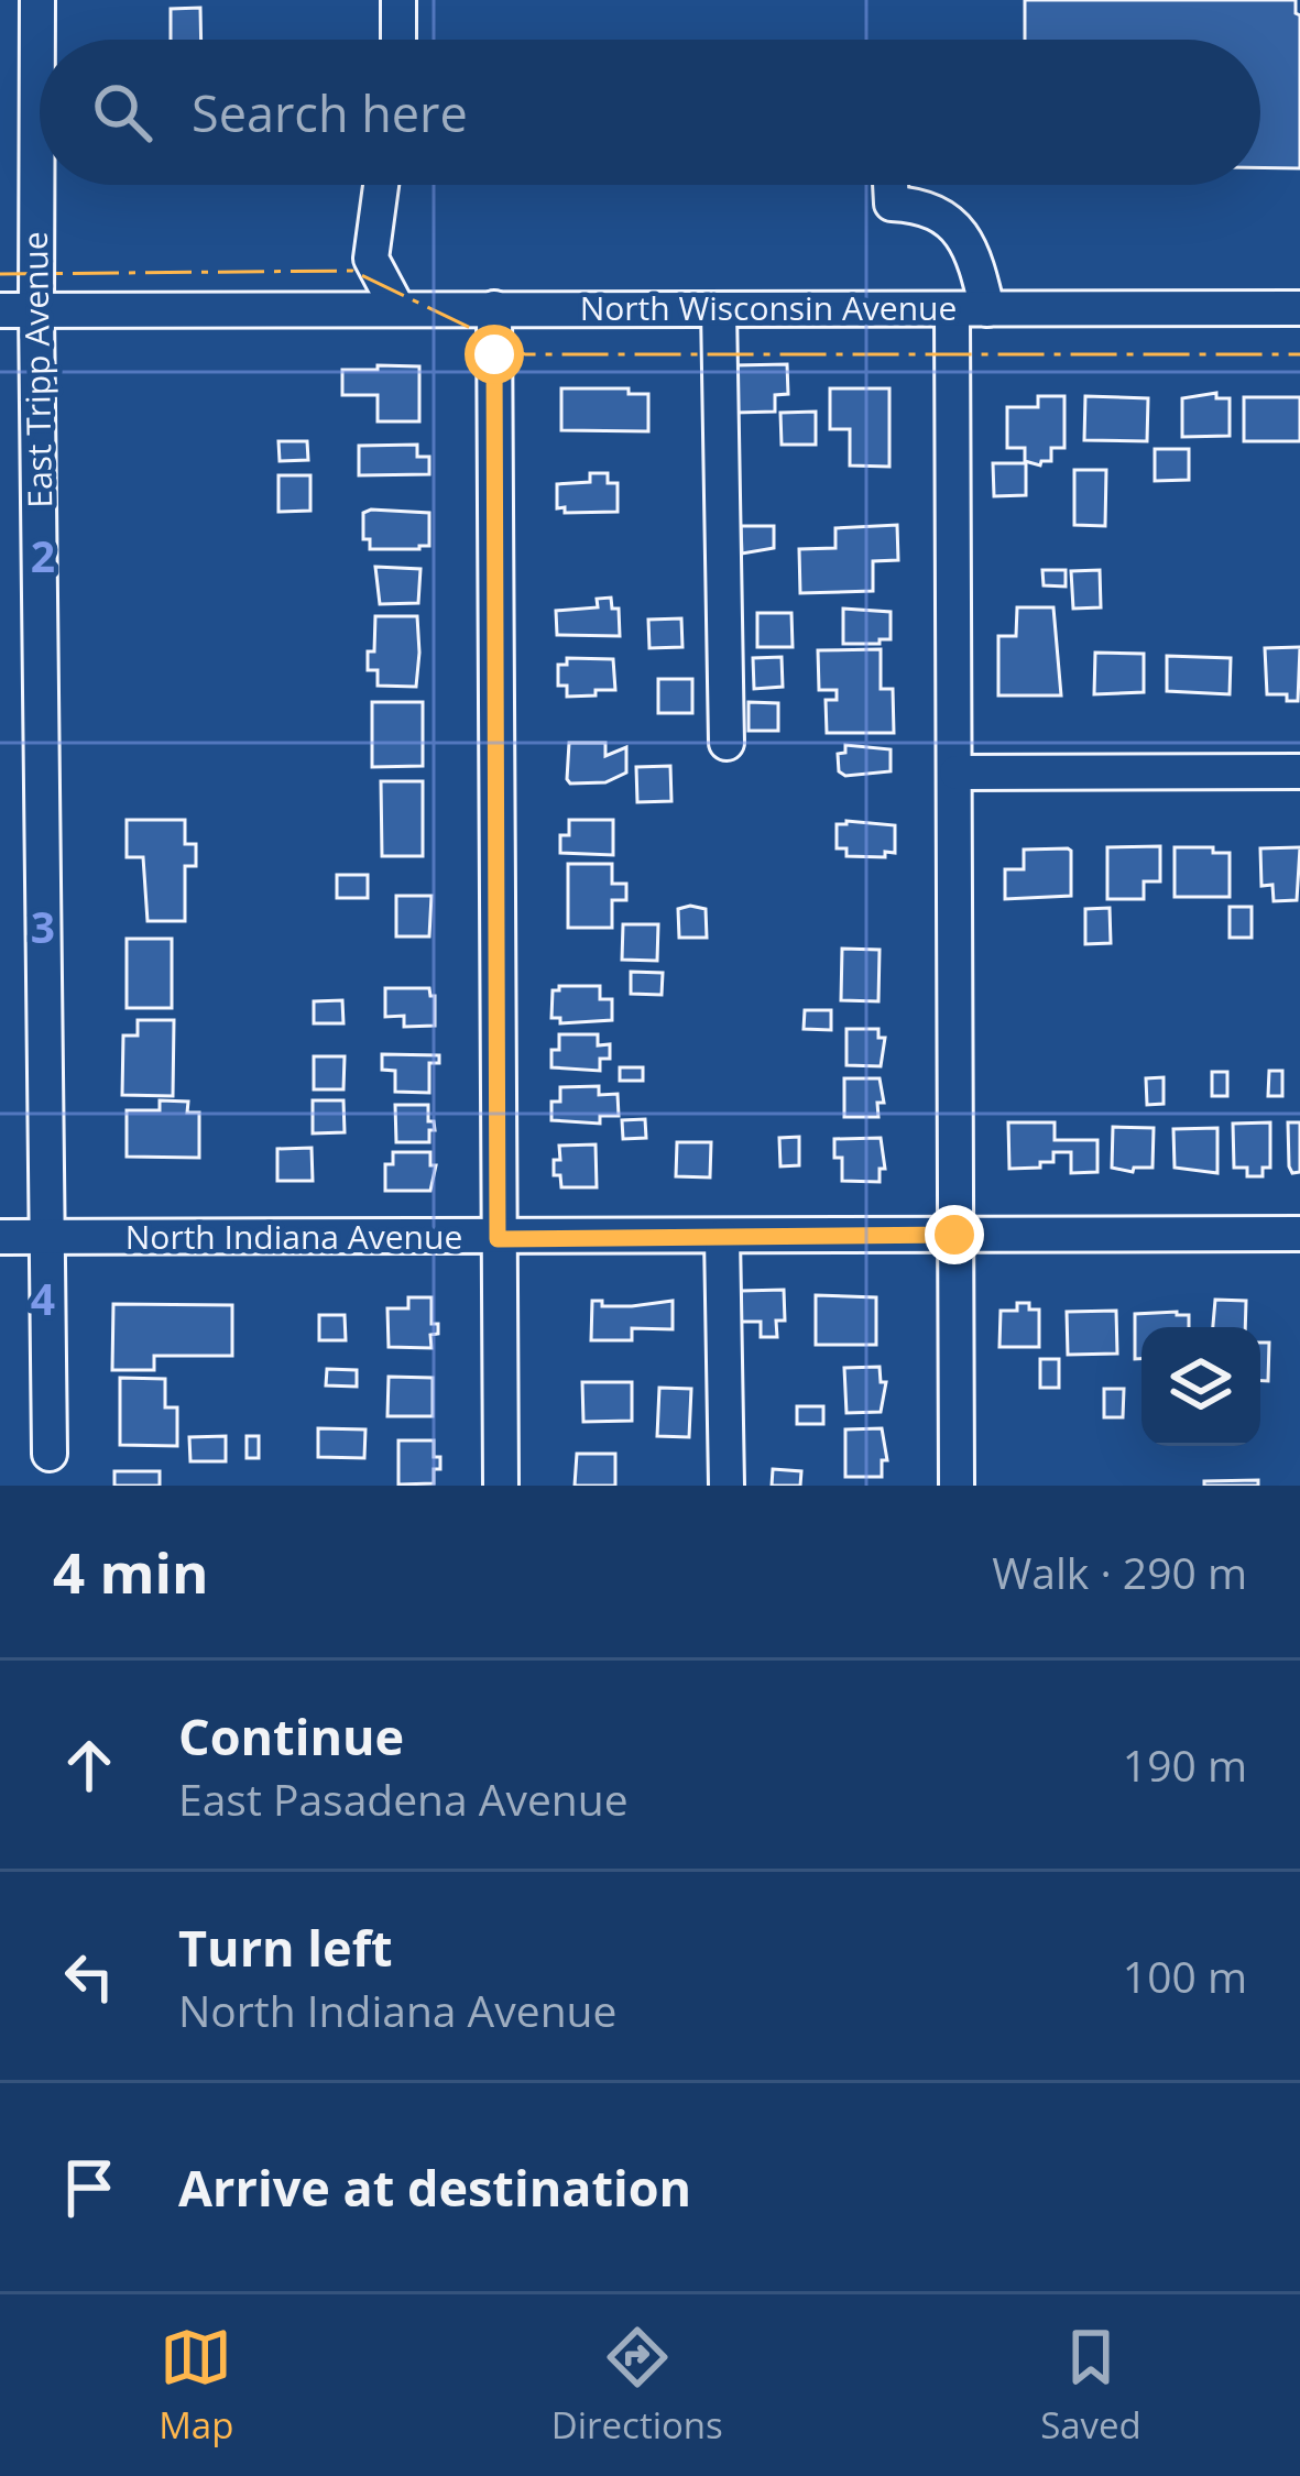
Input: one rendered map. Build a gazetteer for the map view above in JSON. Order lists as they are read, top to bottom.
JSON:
{
  "streets": {
    "street": ["North Wisconsin Avenue", "East Tripp Avenue", "North Indiana Avenue"]
  },
  "crossings": [
    ["North Wisconsin Avenue", "East Tripp Avenue"],
    ["East Tripp Avenue", "North Indiana Avenue"]
  ],
  "page": {
    "search": "Search here",
    "heading": ["4 min", "Walk · 290 m"],
    "list": [
      ["Continue", "East Pasadena Avenue", "190 m"],
      ["Turn left", "North Indiana Avenue", "100 m"],
      "Arrive at destination"
    ],
    "nav": ["Map", "Directions", "Saved"]
  },
  "grid": {
    "rows": ["2", "3", "4"]
  }
}
